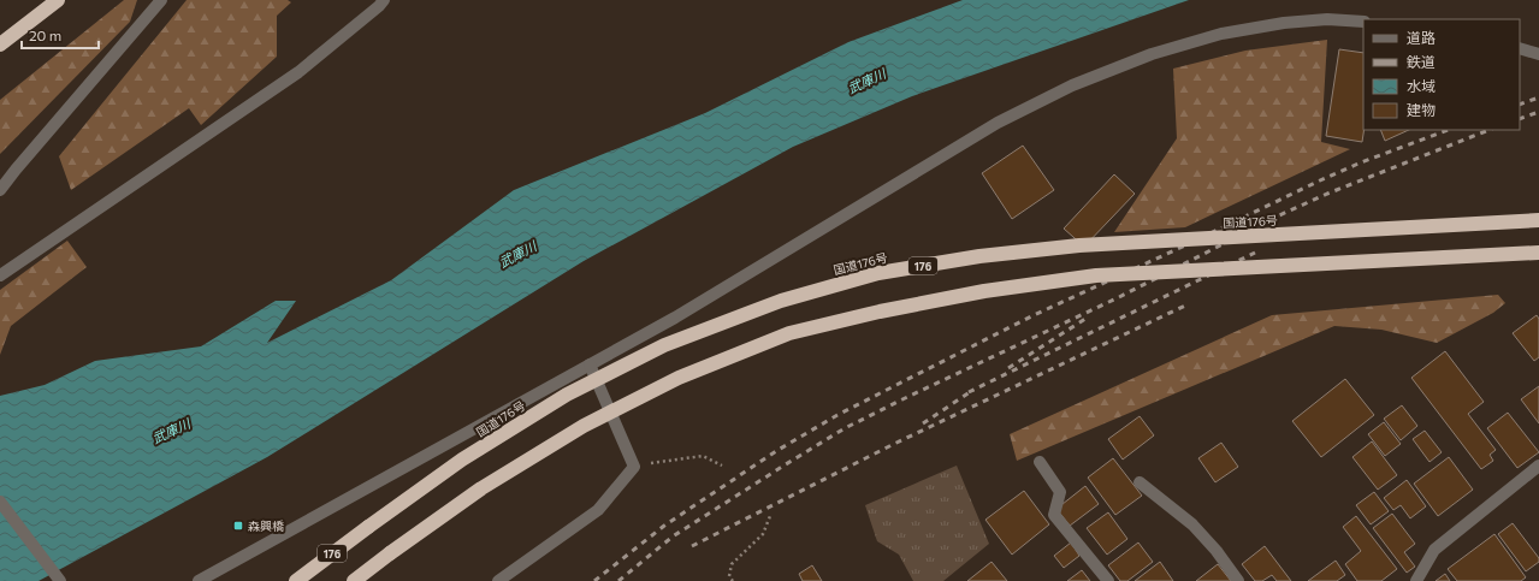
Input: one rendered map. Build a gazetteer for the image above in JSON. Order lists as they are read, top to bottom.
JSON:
{
  "streets": {
    "highway": ["国道176号", "176"]
  },
  "water": ["武庫川"],
  "places": {
    "transit": ["森興橋"]
  },
  "legend": [
    "道路",
    "鉄道",
    "水域",
    "建物"
  ],
  "scale_bar": "20 m"
}
